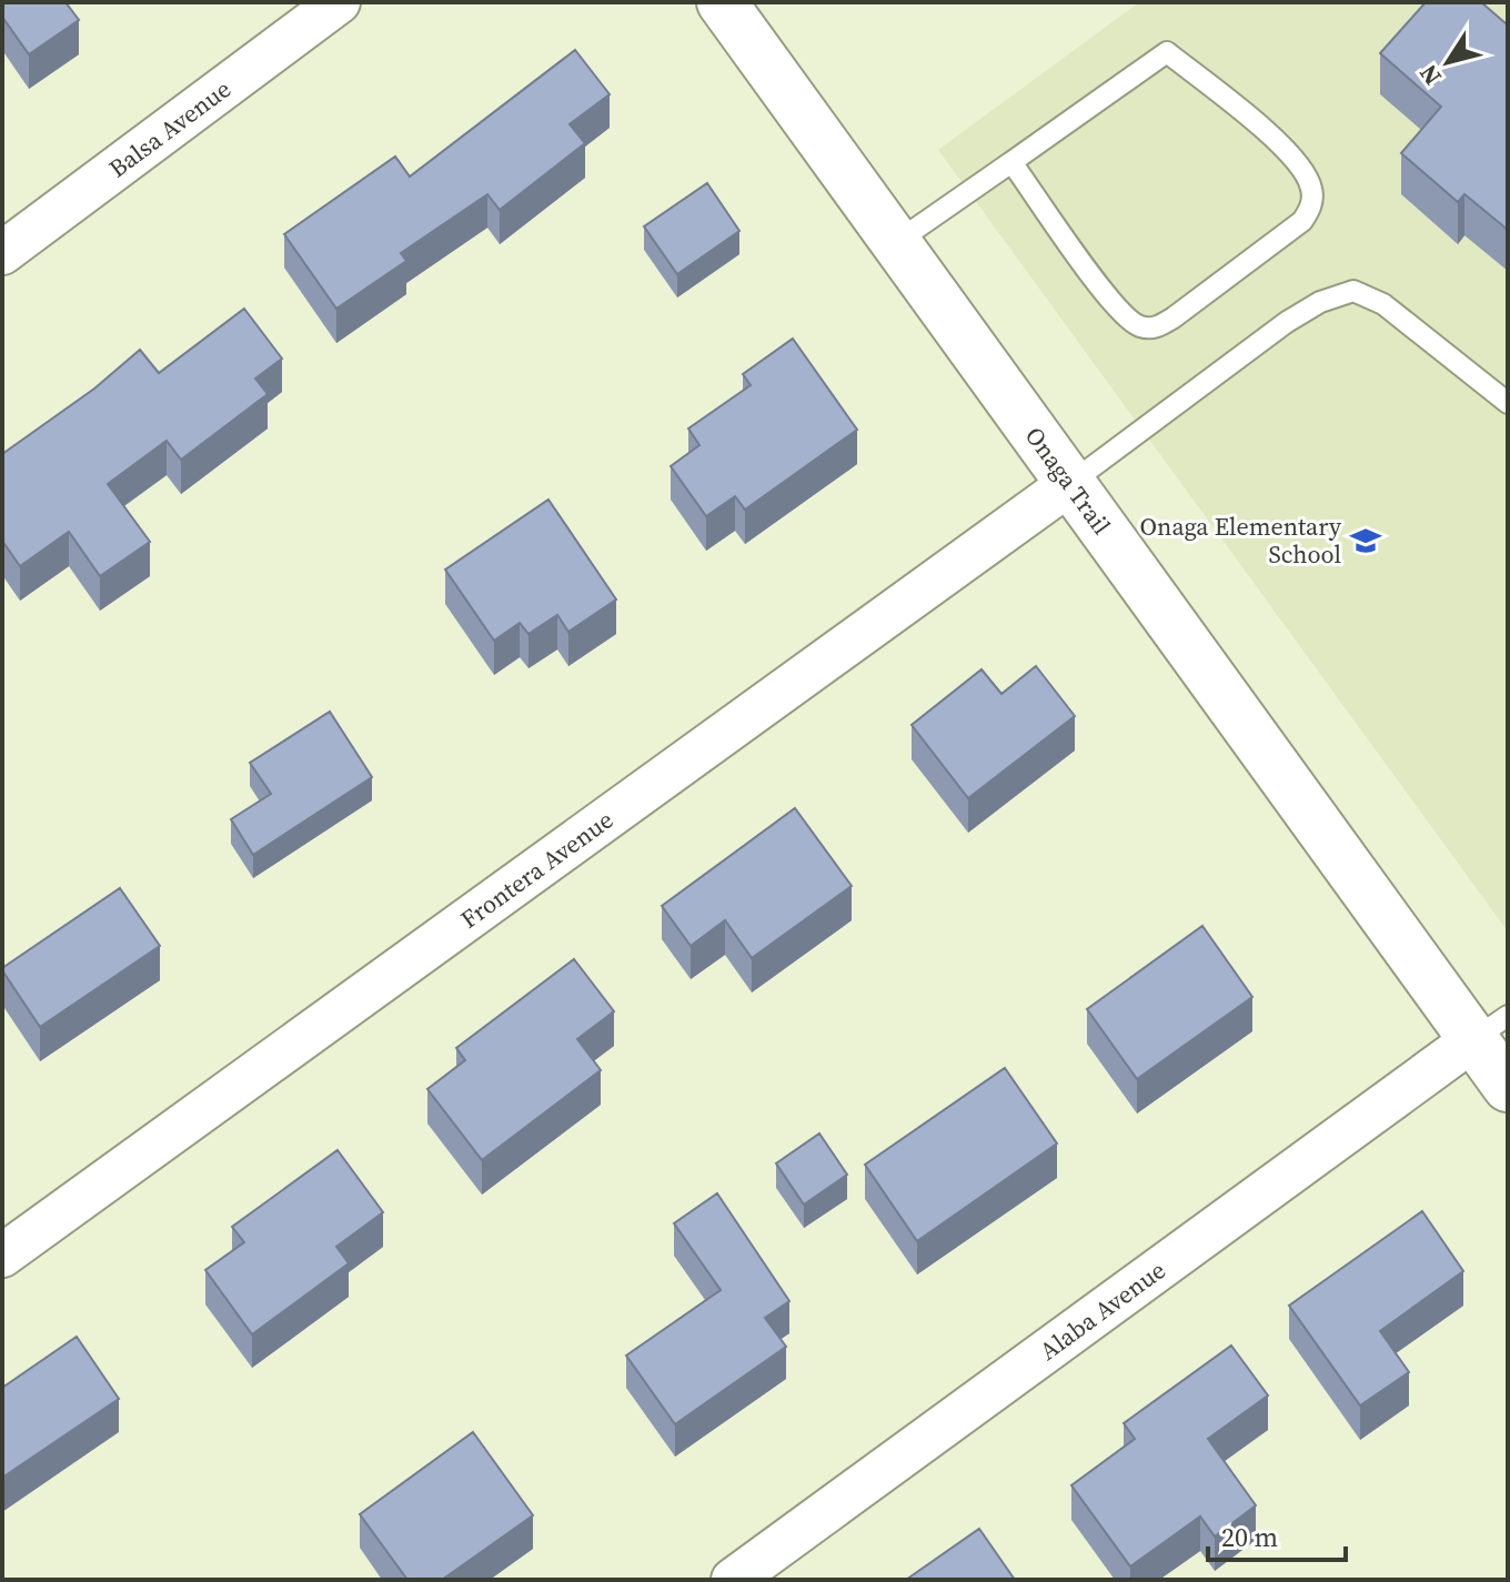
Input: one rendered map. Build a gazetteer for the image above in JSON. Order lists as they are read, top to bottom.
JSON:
{
  "streets": {
    "street": [
      "Balsa Avenue",
      "Onaga Trail",
      "Frontera Avenue",
      "Alaba Avenue"
    ]
  },
  "crossings": [
    ["Onaga Trail", "Frontera Avenue"],
    ["Onaga Trail", "Alaba Avenue"]
  ],
  "places": {
    "school or university": ["Onaga Elementary School"]
  },
  "scale_bar": "20 m",
  "north": "bottom left"
}
